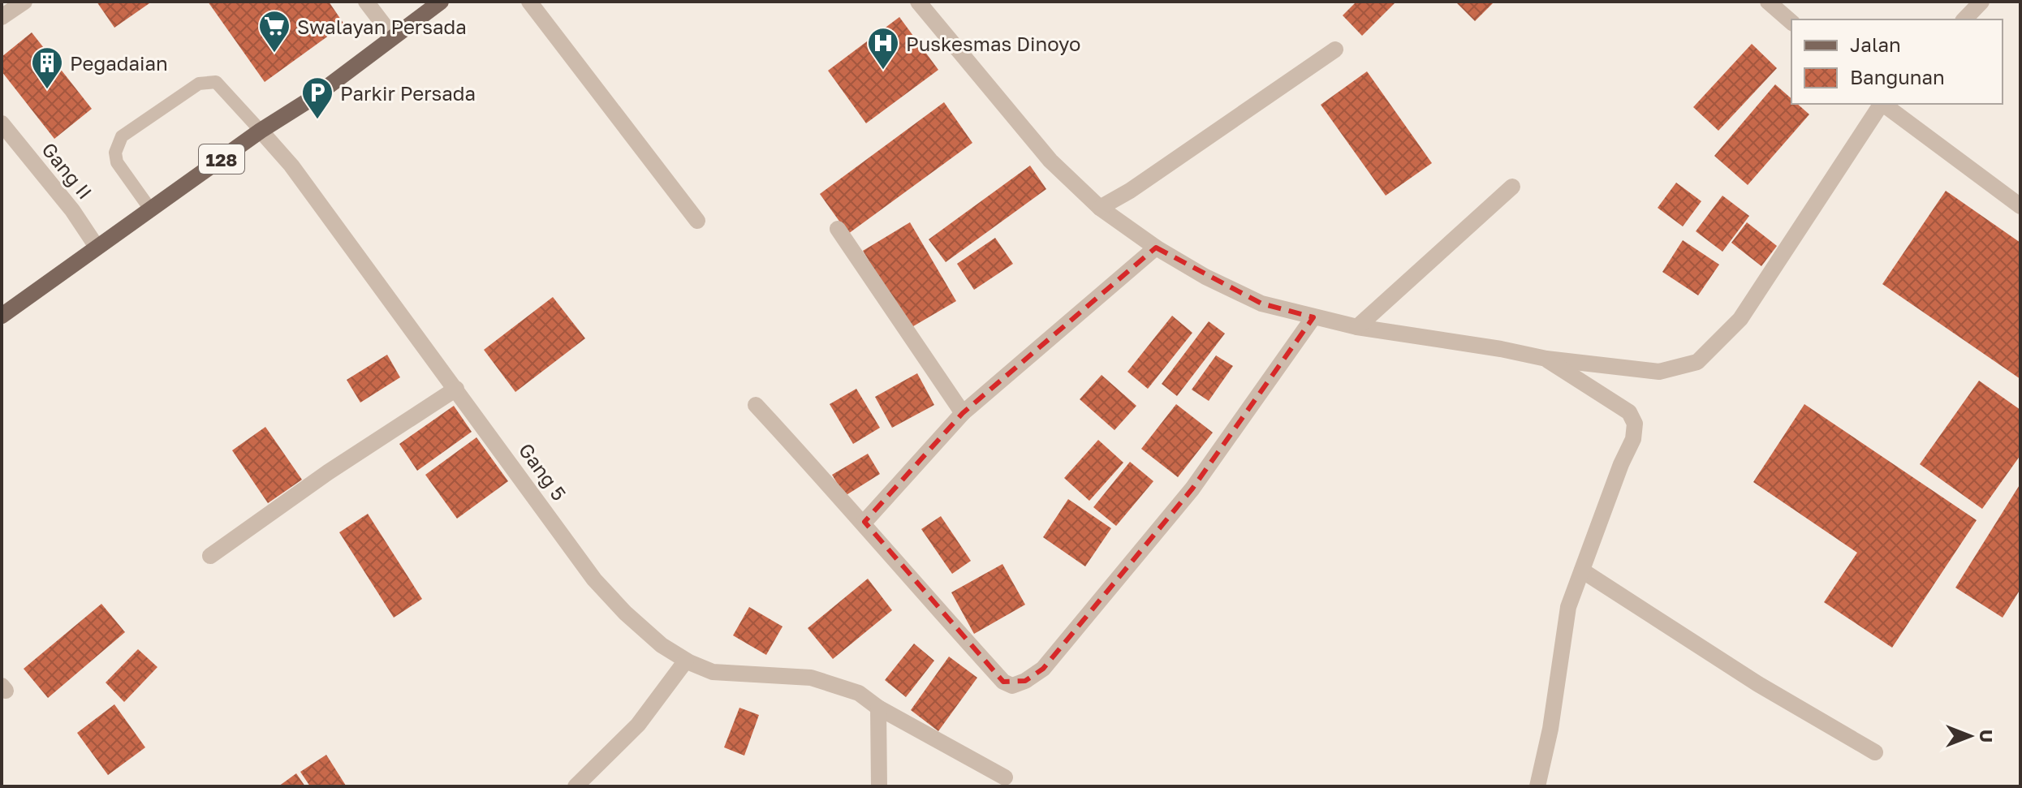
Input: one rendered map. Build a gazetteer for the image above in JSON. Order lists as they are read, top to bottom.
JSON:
{
  "streets": {
    "main road": ["128"],
    "street": ["Gang II", "Gang 5"]
  },
  "crossings": [
    ["128", "Gang II"],
    ["128", "Gang 5"]
  ],
  "places": {
    "supermarket": ["Swalayan Persada"],
    "hospital": ["Puskesmas Dinoyo"],
    "building": ["Pegadaian"],
    "parking": ["Parkir Persada"]
  },
  "legend": ["Jalan", "Bangunan"],
  "north": "right"
}
